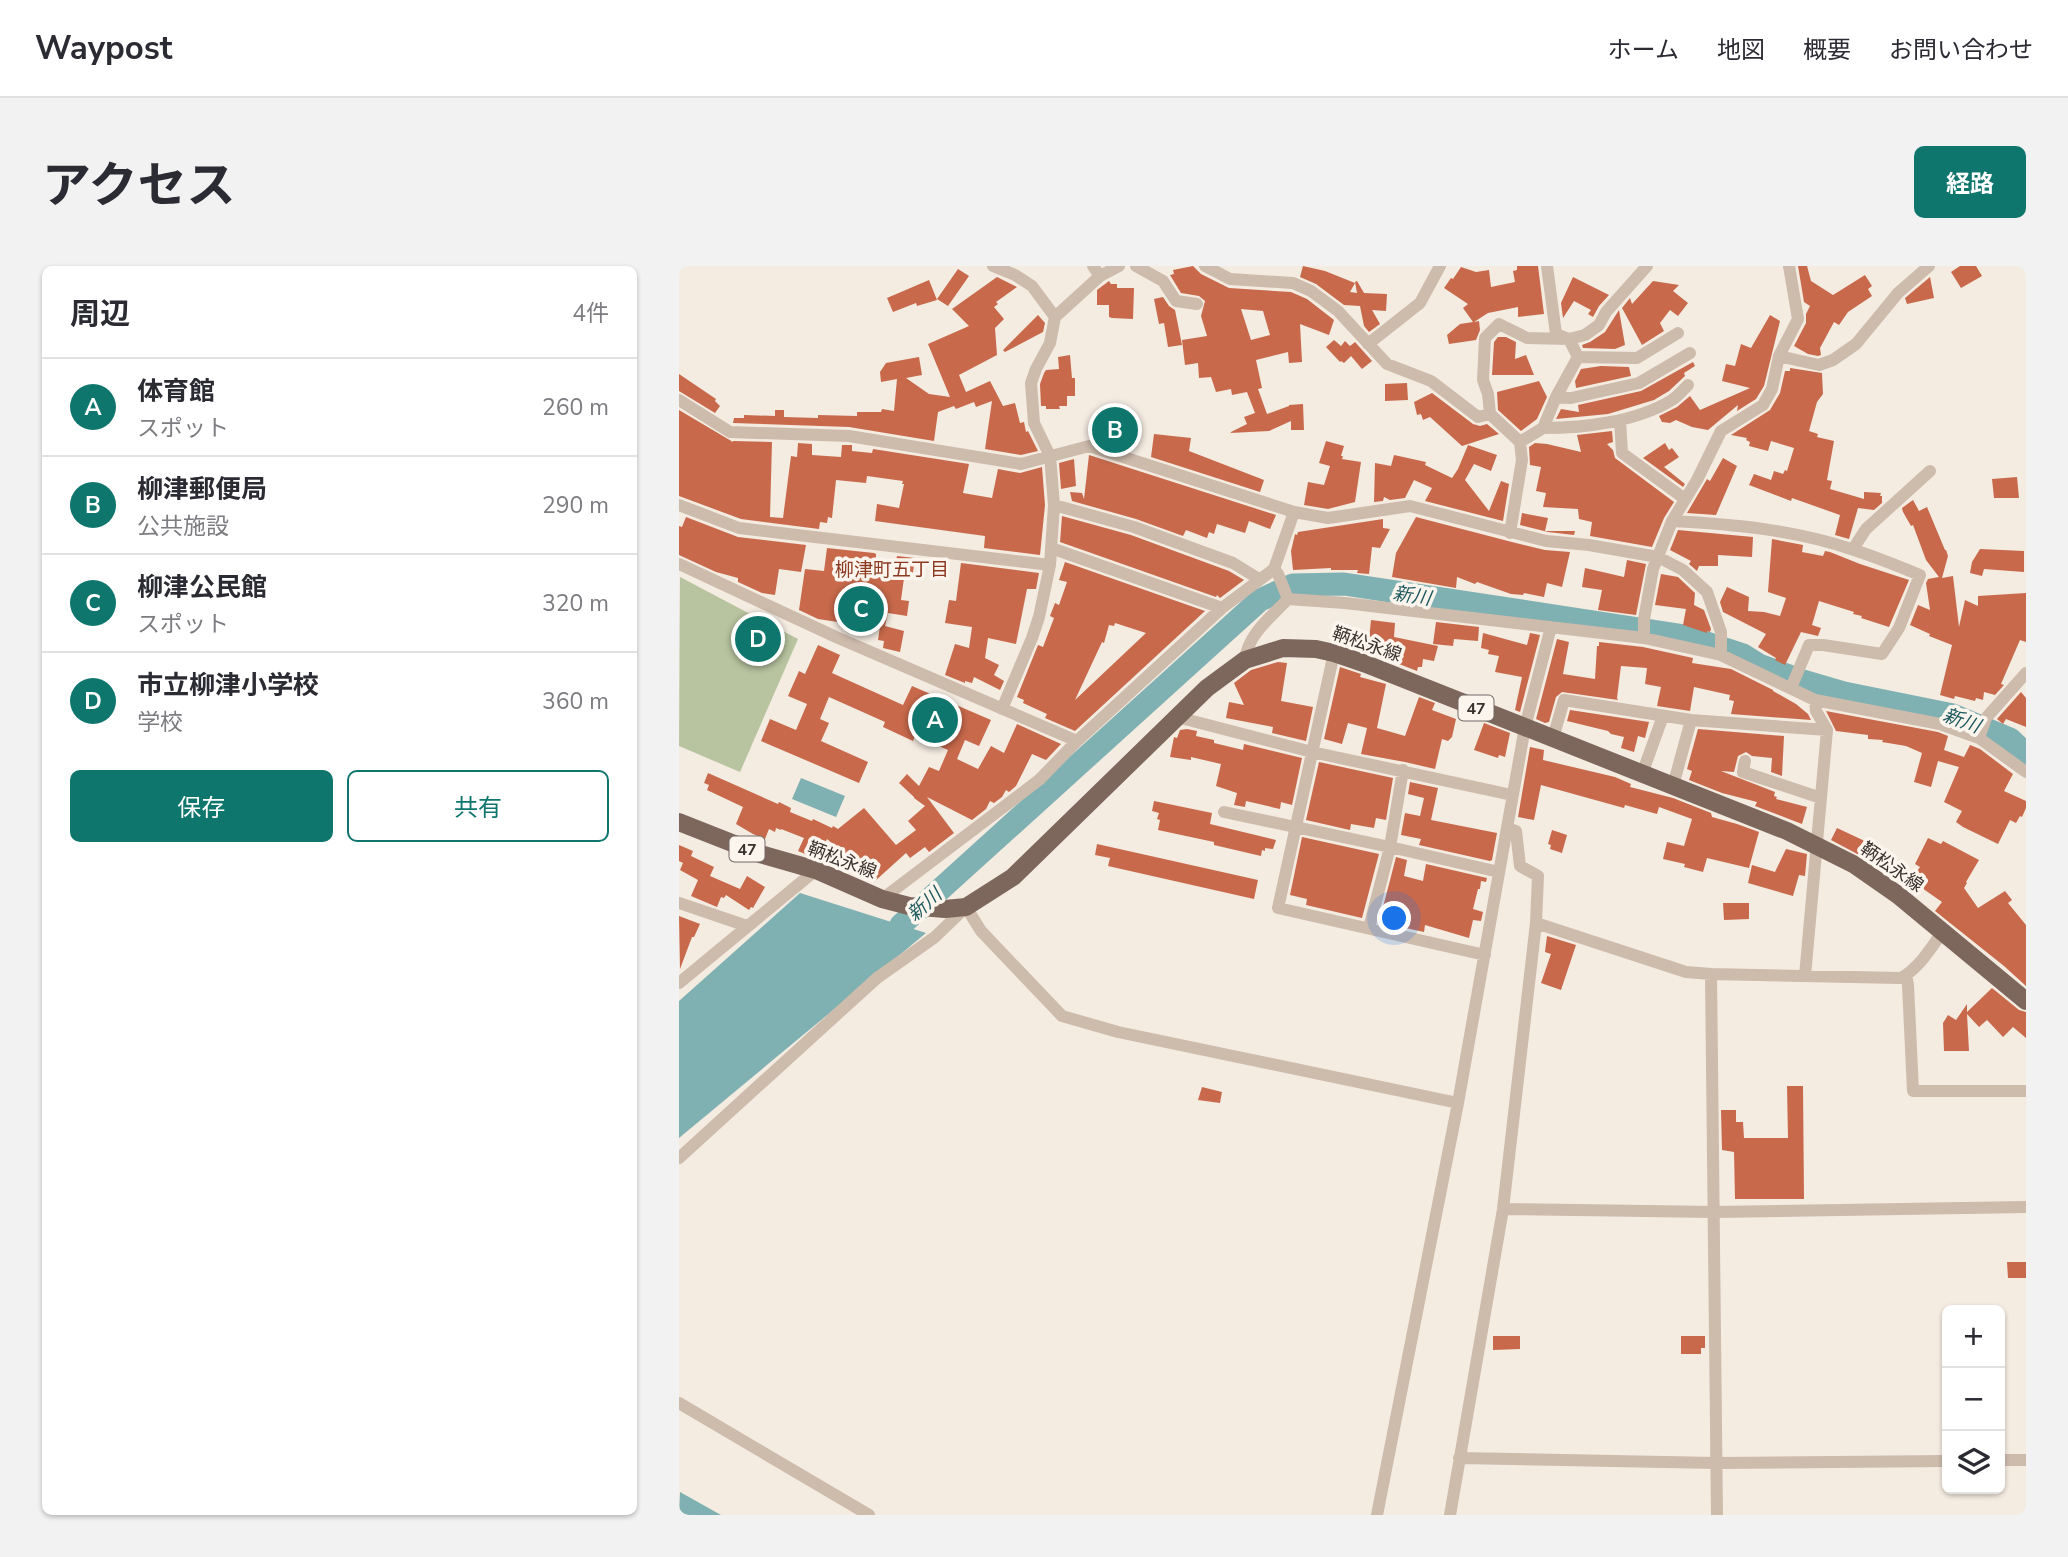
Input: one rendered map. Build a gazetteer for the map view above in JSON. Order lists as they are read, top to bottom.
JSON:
{
  "streets": {
    "main road": ["鞆松永線", "47"]
  },
  "districts": ["柳津町五丁目"],
  "water": ["新川"],
  "page": {
    "header": "Waypost",
    "nav": [
      "ホーム",
      "地図",
      "概要",
      "お問い合わせ"
    ],
    "title": "アクセス",
    "buttons": [
      "経路",
      ["保存", "共有"]
    ],
    "heading": ["周辺", "4件"],
    "list": [
      {
        "mark": "A",
        "name": "体育館",
        "note": "スポット",
        "value": "260 m"
      },
      {
        "mark": "B",
        "name": "柳津郵便局",
        "note": "公共施設",
        "value": "290 m"
      },
      {
        "mark": "C",
        "name": "柳津公民館",
        "note": "スポット",
        "value": "320 m"
      },
      {
        "mark": "D",
        "name": "市立柳津小学校",
        "note": "学校",
        "value": "360 m"
      }
    ],
    "pins": [
      "B",
      "C",
      "D",
      "A"
    ],
    "map_buttons": ["+", "−"]
  }
}
